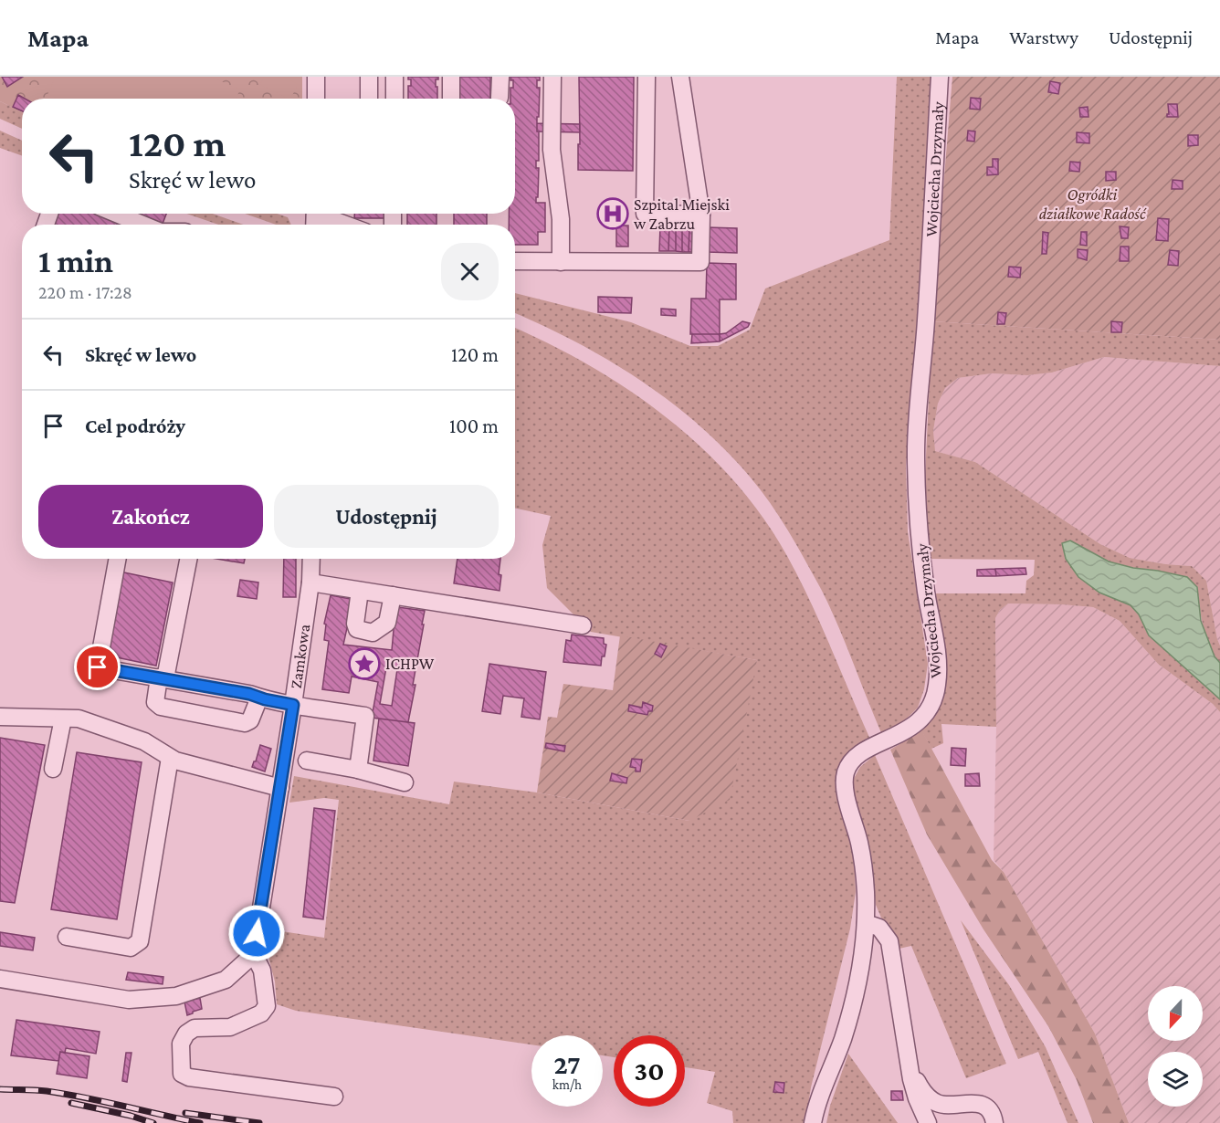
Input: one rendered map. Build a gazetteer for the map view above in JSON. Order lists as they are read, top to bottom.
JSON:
{
  "streets": {
    "street": ["Wojciecha Drzymały", "Zamkowa"]
  },
  "parks": ["Ogródki działkowe Radość"],
  "places": {
    "hospital": ["Szpital Miejski w Zabrzu"],
    "place": ["ICHPW"]
  },
  "north": "bottom",
  "page": {
    "header": "Mapa",
    "nav": ["Mapa", "Warstwy", "Udostępnij"],
    "turn": ["120 m", "Skręć w lewo"],
    "heading": ["1 min", "220 m · 17:28"],
    "list": [
      {
        "name": "Skręć w lewo",
        "value": "120 m"
      },
      {
        "name": "Cel podróży",
        "value": "100 m"
      }
    ],
    "buttons": ["Zakończ", "Udostępnij"],
    "speed": "27 km/h",
    "limit": "30"
  }
}
